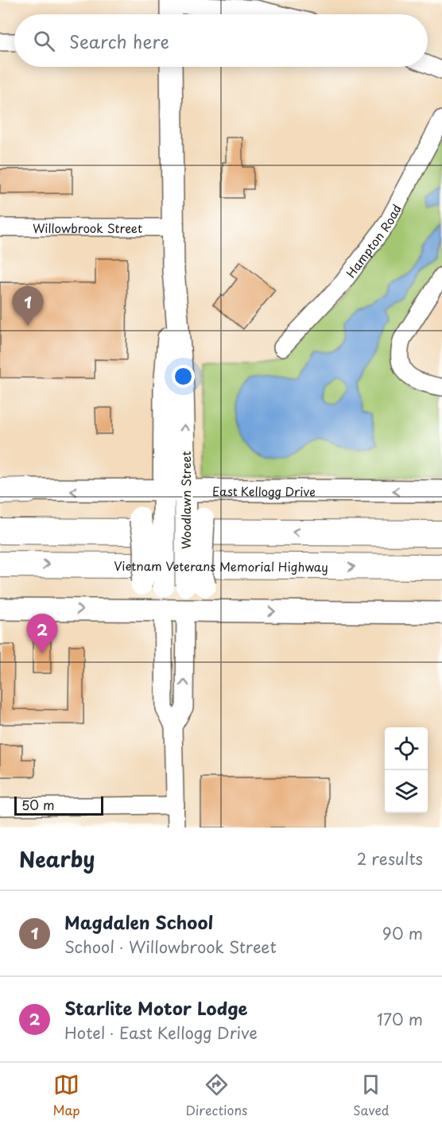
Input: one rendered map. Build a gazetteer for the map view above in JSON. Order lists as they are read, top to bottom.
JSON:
{
  "streets": {
    "highway": ["Vietnam Veterans Memorial Highway"],
    "main road": ["East Kellogg Drive", "Woodlawn Street"],
    "street": ["Willowbrook Street", "Hampton Road"]
  },
  "crossings": [
    ["Willowbrook Street", "Woodlawn Street"],
    ["East Kellogg Drive", "Woodlawn Street"]
  ],
  "scale_bar": "50 m",
  "page": {
    "search": "Search here",
    "pins": ["1", "2"],
    "scale": "50 m",
    "heading": ["Nearby", "2 results"],
    "list": [
      {
        "mark": "1",
        "name": "Magdalen School",
        "note": "School · Willowbrook Street",
        "value": "90 m"
      },
      {
        "mark": "2",
        "name": "Starlite Motor Lodge",
        "note": "Hotel · East Kellogg Drive",
        "value": "170 m"
      }
    ],
    "nav": ["Map", "Directions", "Saved"]
  }
}
